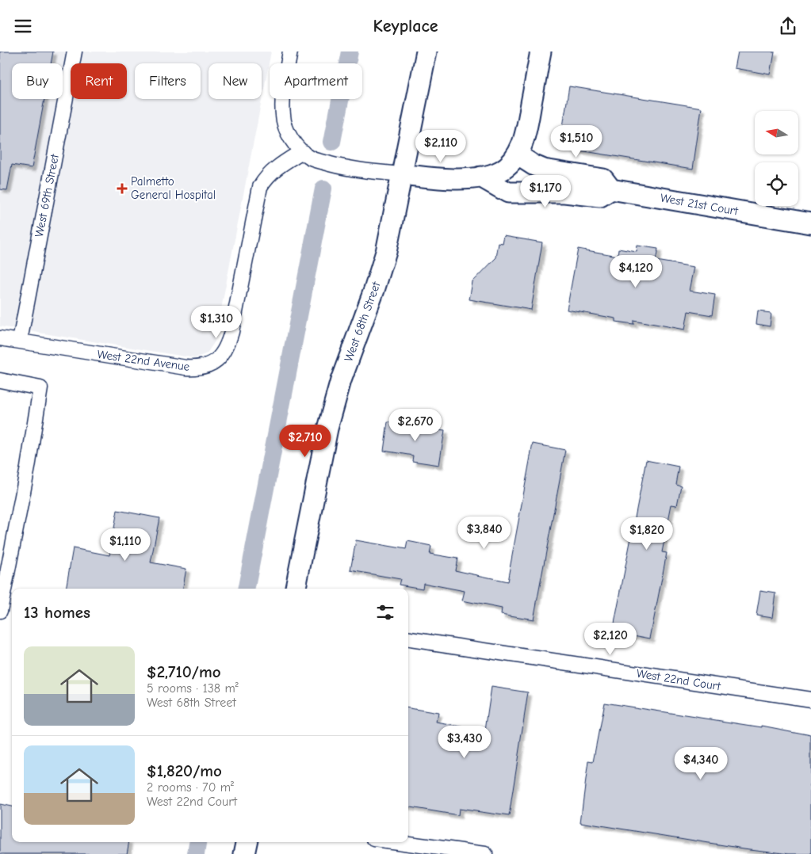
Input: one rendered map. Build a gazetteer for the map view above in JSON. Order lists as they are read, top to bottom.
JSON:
{
  "streets": {
    "street": [
      "West 69th Street",
      "West 21st Court",
      "West 68th Street",
      "West 22nd Avenue",
      "West 22nd Court"
    ]
  },
  "crossings": [
    ["West 69th Street", "West 22nd Avenue"]
  ],
  "places": {
    "health": ["Palmetto General Hospital"]
  },
  "north": "left",
  "page": {
    "header": "Keyplace",
    "chip": [
      "Buy",
      "Rent",
      "Filters",
      "New",
      "Apartment"
    ],
    "price": [
      "$1,510",
      "$2,110",
      "$1,170",
      "$4,120",
      "$1,310",
      "$2,670",
      "$2,710",
      "$3,840",
      "$1,820",
      "$1,110",
      "$2,120",
      "$3,430",
      "$4,340"
    ],
    "heading": "13 homes",
    "list": [
      {
        "name": "$2,710/mo",
        "note": "5 rooms · 138 m² · West 68th Street"
      },
      {
        "name": "$1,820/mo",
        "note": "2 rooms · 70 m² · West 22nd Court"
      }
    ]
  }
}
